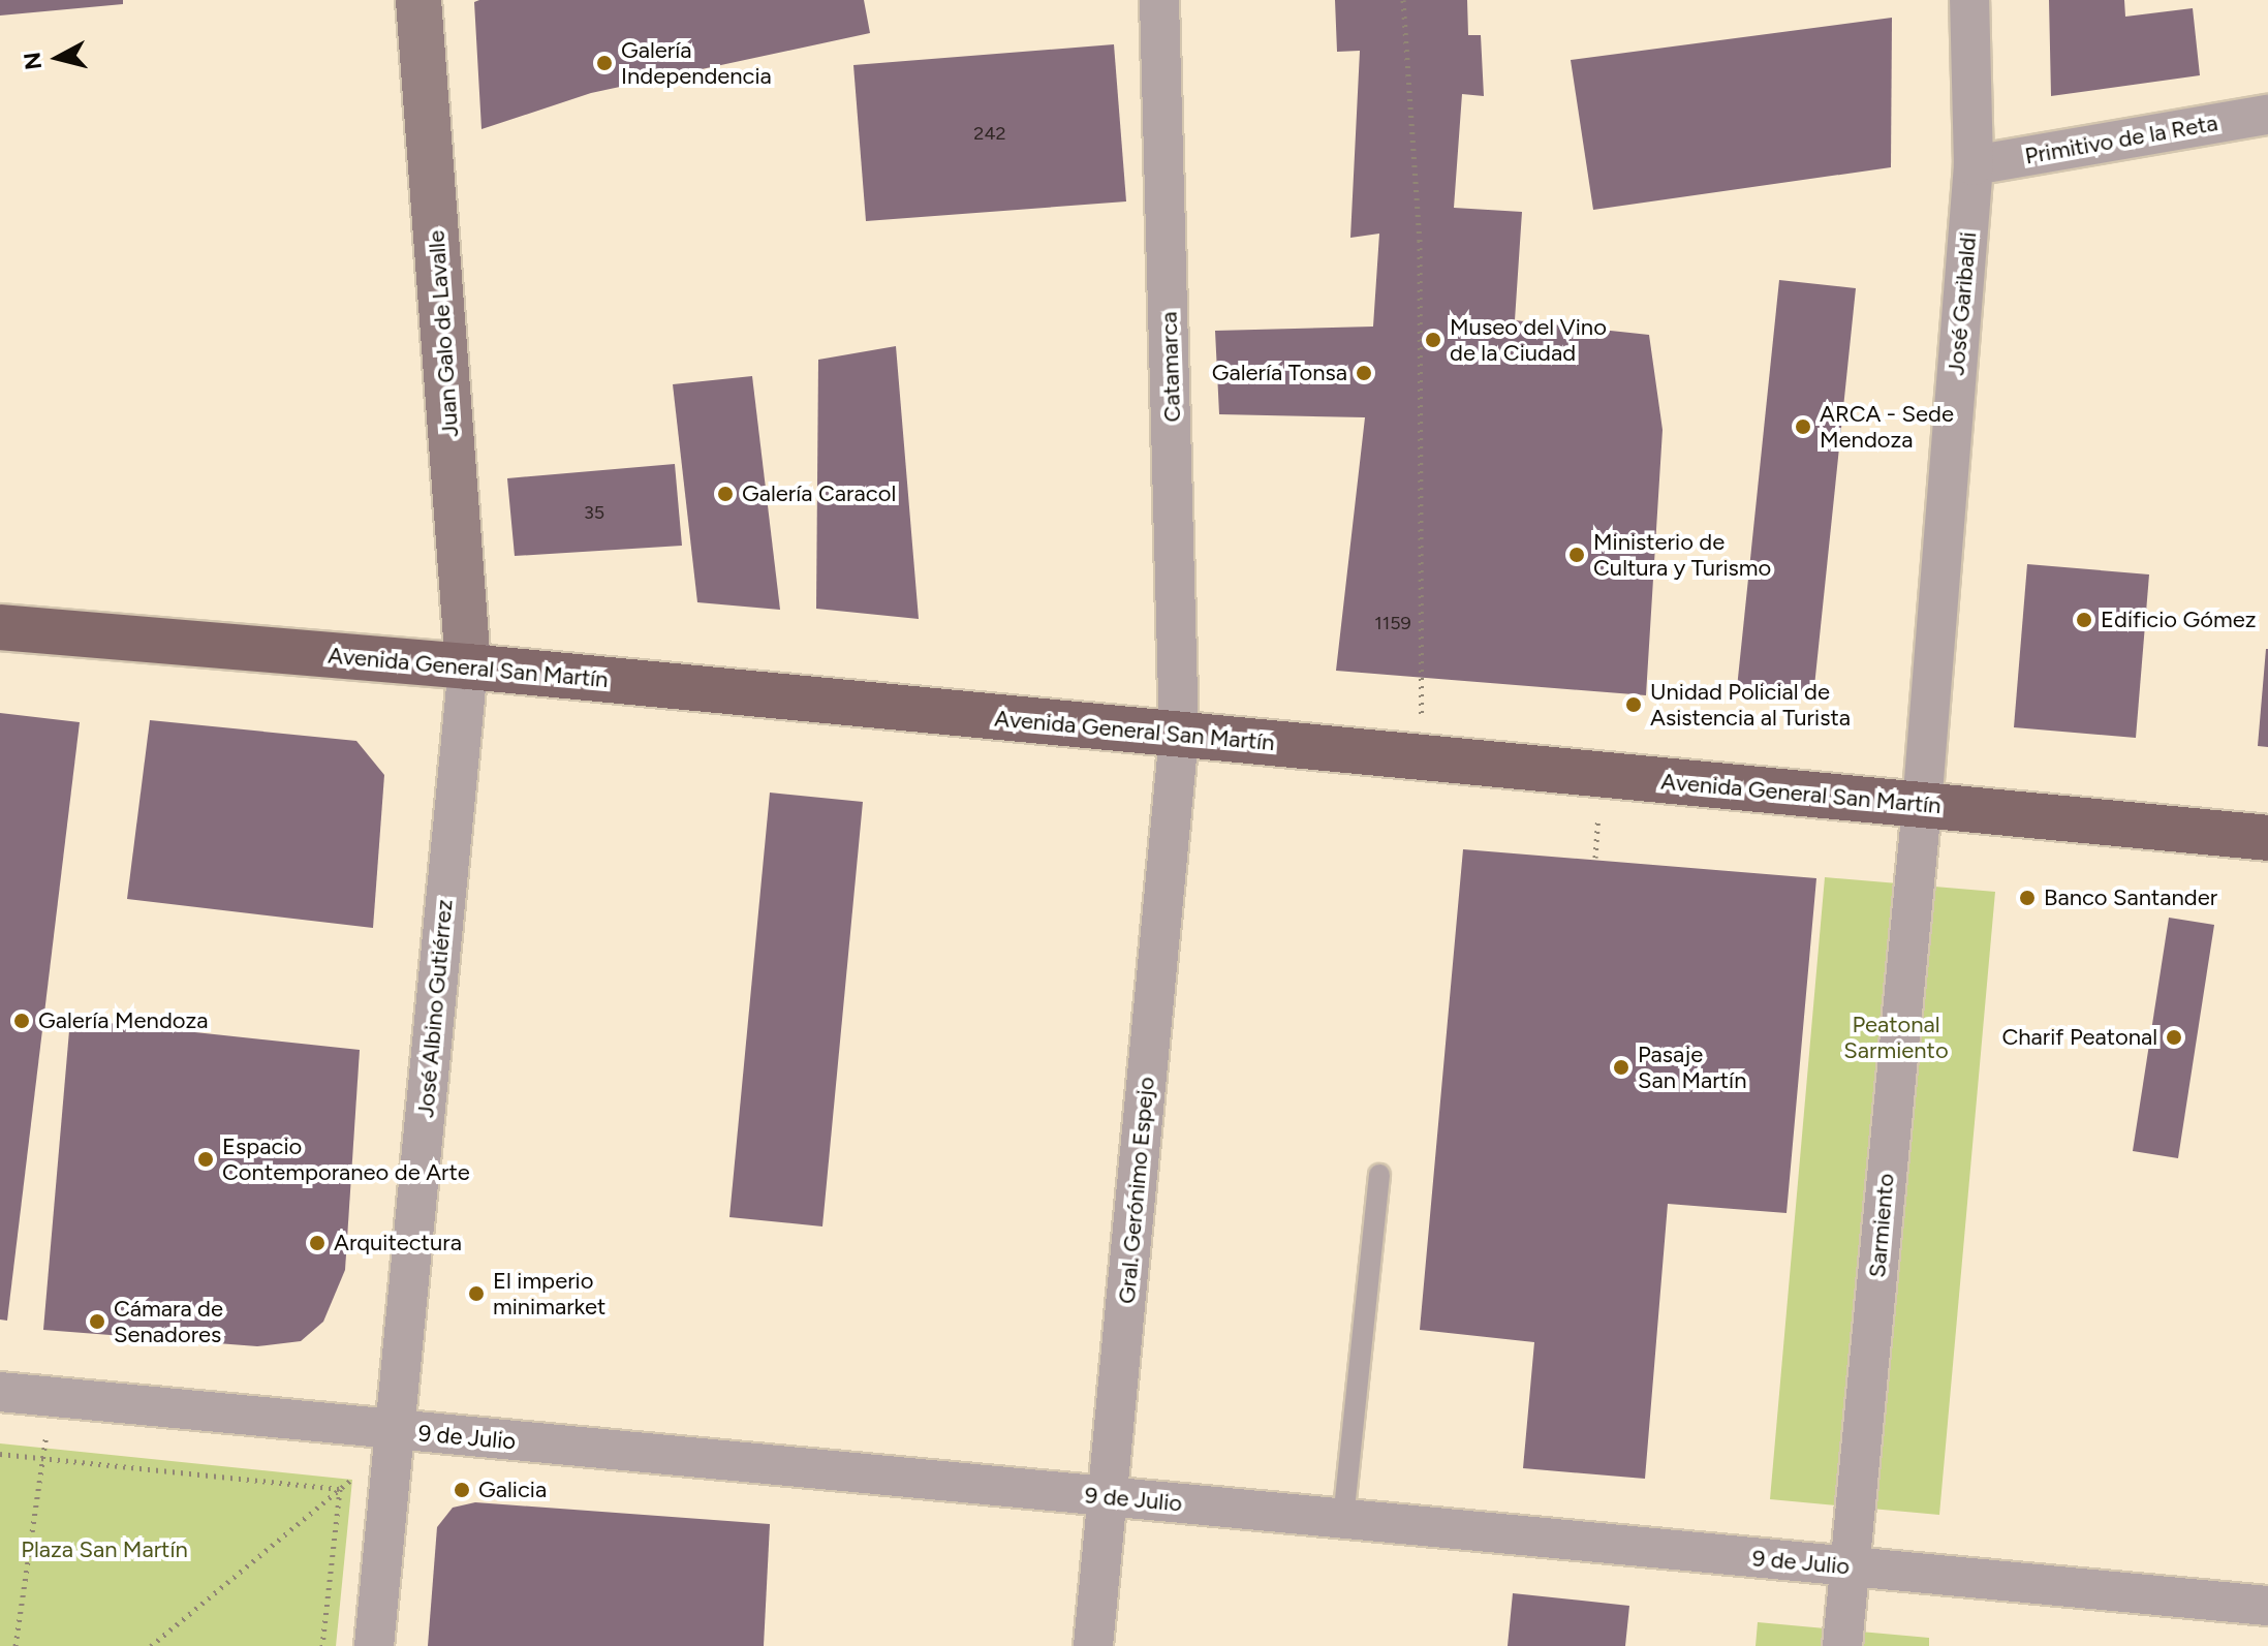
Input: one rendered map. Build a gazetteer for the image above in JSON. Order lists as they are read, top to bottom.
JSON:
{
  "streets": {
    "main road": ["Avenida General San Martín"],
    "street": [
      "Primitivo de la Reta",
      "José Garibaldi",
      "Juan Galo de Lavalle",
      "Catamarca",
      "José Albino Gutiérrez",
      "Gral. Gerónimo Espejo",
      "Sarmiento",
      "9 de Julio"
    ]
  },
  "crossings": [
    ["Primitivo de la Reta", "José Garibaldi"],
    ["José Garibaldi", "Avenida General San Martín"],
    ["José Garibaldi", "Sarmiento"],
    ["Juan Galo de Lavalle", "Avenida General San Martín"],
    ["Juan Galo de Lavalle", "José Albino Gutiérrez"],
    ["Catamarca", "Avenida General San Martín"],
    ["Catamarca", "Gral. Gerónimo Espejo"],
    ["Avenida General San Martín", "José Albino Gutiérrez"],
    ["Avenida General San Martín", "Gral. Gerónimo Espejo"],
    ["Avenida General San Martín", "Sarmiento"],
    ["José Albino Gutiérrez", "9 de Julio"],
    ["Gral. Gerónimo Espejo", "9 de Julio"],
    ["Sarmiento", "9 de Julio"]
  ],
  "parks": ["Peatonal Sarmiento", "Plaza San Martín"],
  "places": [
    "Galería Independencia",
    "Museo del Vino de la Ciudad",
    "Galería Tonsa",
    "ARCA - Sede Mendoza",
    "Galería Caracol",
    "Ministerio de Cultura y Turismo",
    "Edificio Gómez",
    "Unidad Policial de Asistencia al Turista",
    "Banco Santander",
    "Galería Mendoza",
    "Charif Peatonal",
    "Pasaje San Martín",
    "Espacio Contemporaneo de Arte",
    "Arquitectura",
    "El imperio minimarket",
    "Cámara de Senadores",
    "Galicia"
  ],
  "house_numbers": ["242", "35", "1159"],
  "north": "left"
}
